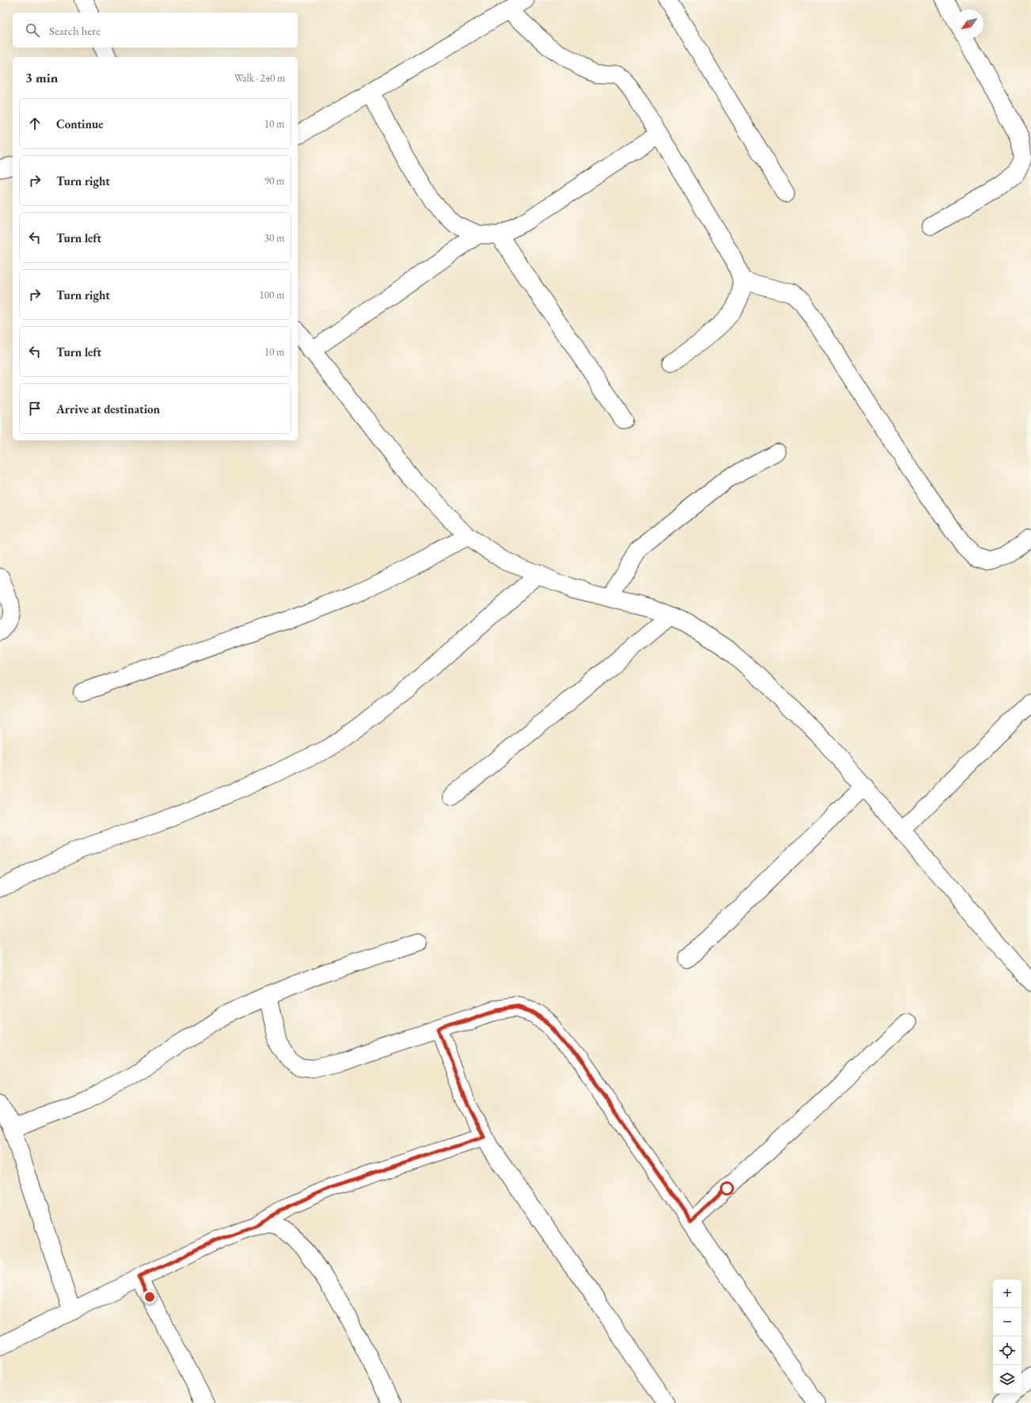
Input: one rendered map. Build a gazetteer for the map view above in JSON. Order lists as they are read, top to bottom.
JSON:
{
  "north": "bottom left",
  "page": {
    "search": "Search here",
    "heading": ["3 min", "Walk · 240 m"],
    "list": [
      ["Continue", "10 m"],
      ["Turn right", "90 m"],
      ["Turn left", "30 m"],
      ["Turn right", "100 m"],
      ["Turn left", "10 m"],
      "Arrive at destination"
    ],
    "map_buttons": ["+", "−"]
  }
}
